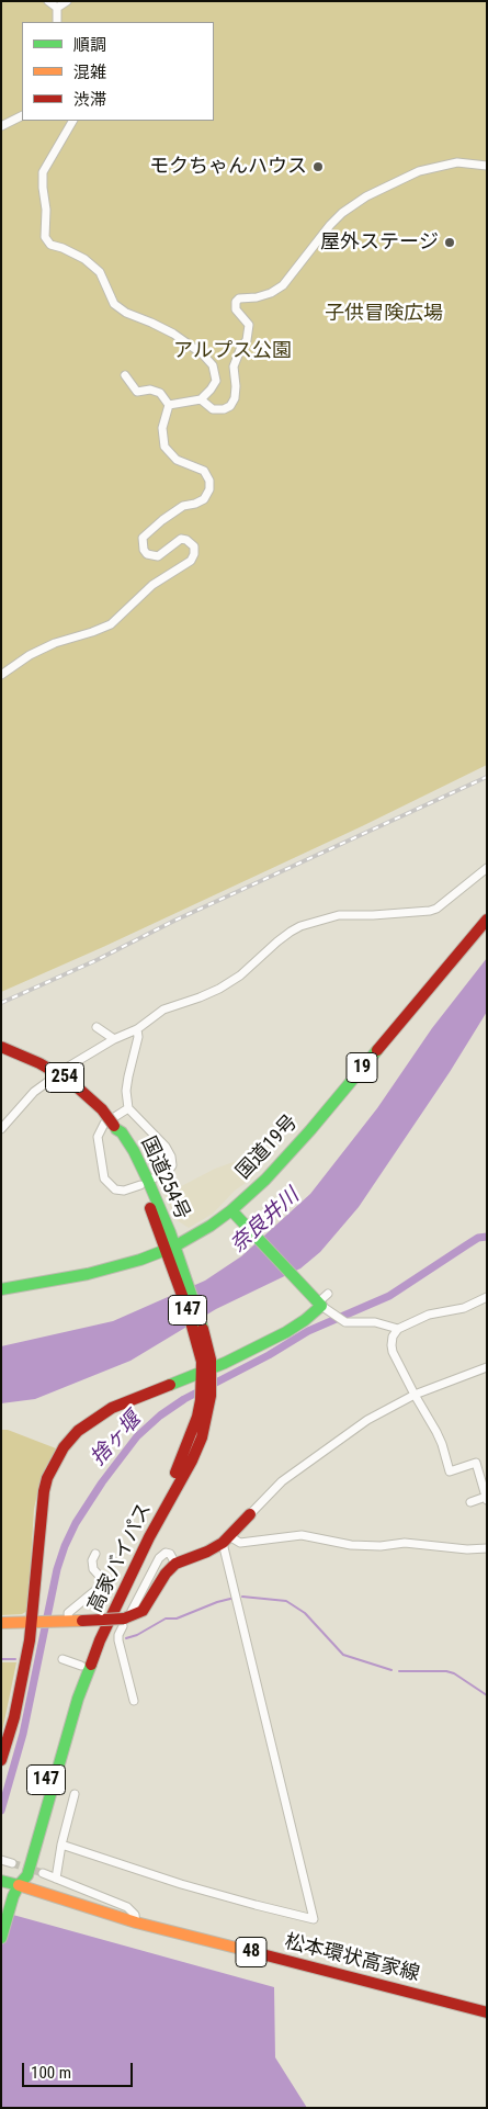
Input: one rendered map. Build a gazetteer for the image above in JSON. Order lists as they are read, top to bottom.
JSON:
{
  "streets": {
    "main road": [
      "19",
      "254",
      "国道19号",
      "国道254号",
      "147",
      "高家バイパス",
      "48",
      "松本環状高家線"
    ]
  },
  "crossings": [
    ["国道19号", "国道254号"],
    ["国道19号", "高家バイパス"],
    ["国道254号", "高家バイパス"],
    ["高家バイパス", "松本環状高家線"]
  ],
  "water": ["奈良井川", "捨ヶ堰"],
  "parks": ["子供冒険広場", "アルプス公園"],
  "places": ["モクちゃんハウス", "屋外ステージ"],
  "legend": ["順調", "混雑", "渋滞"],
  "scale_bar": "100 m"
}
